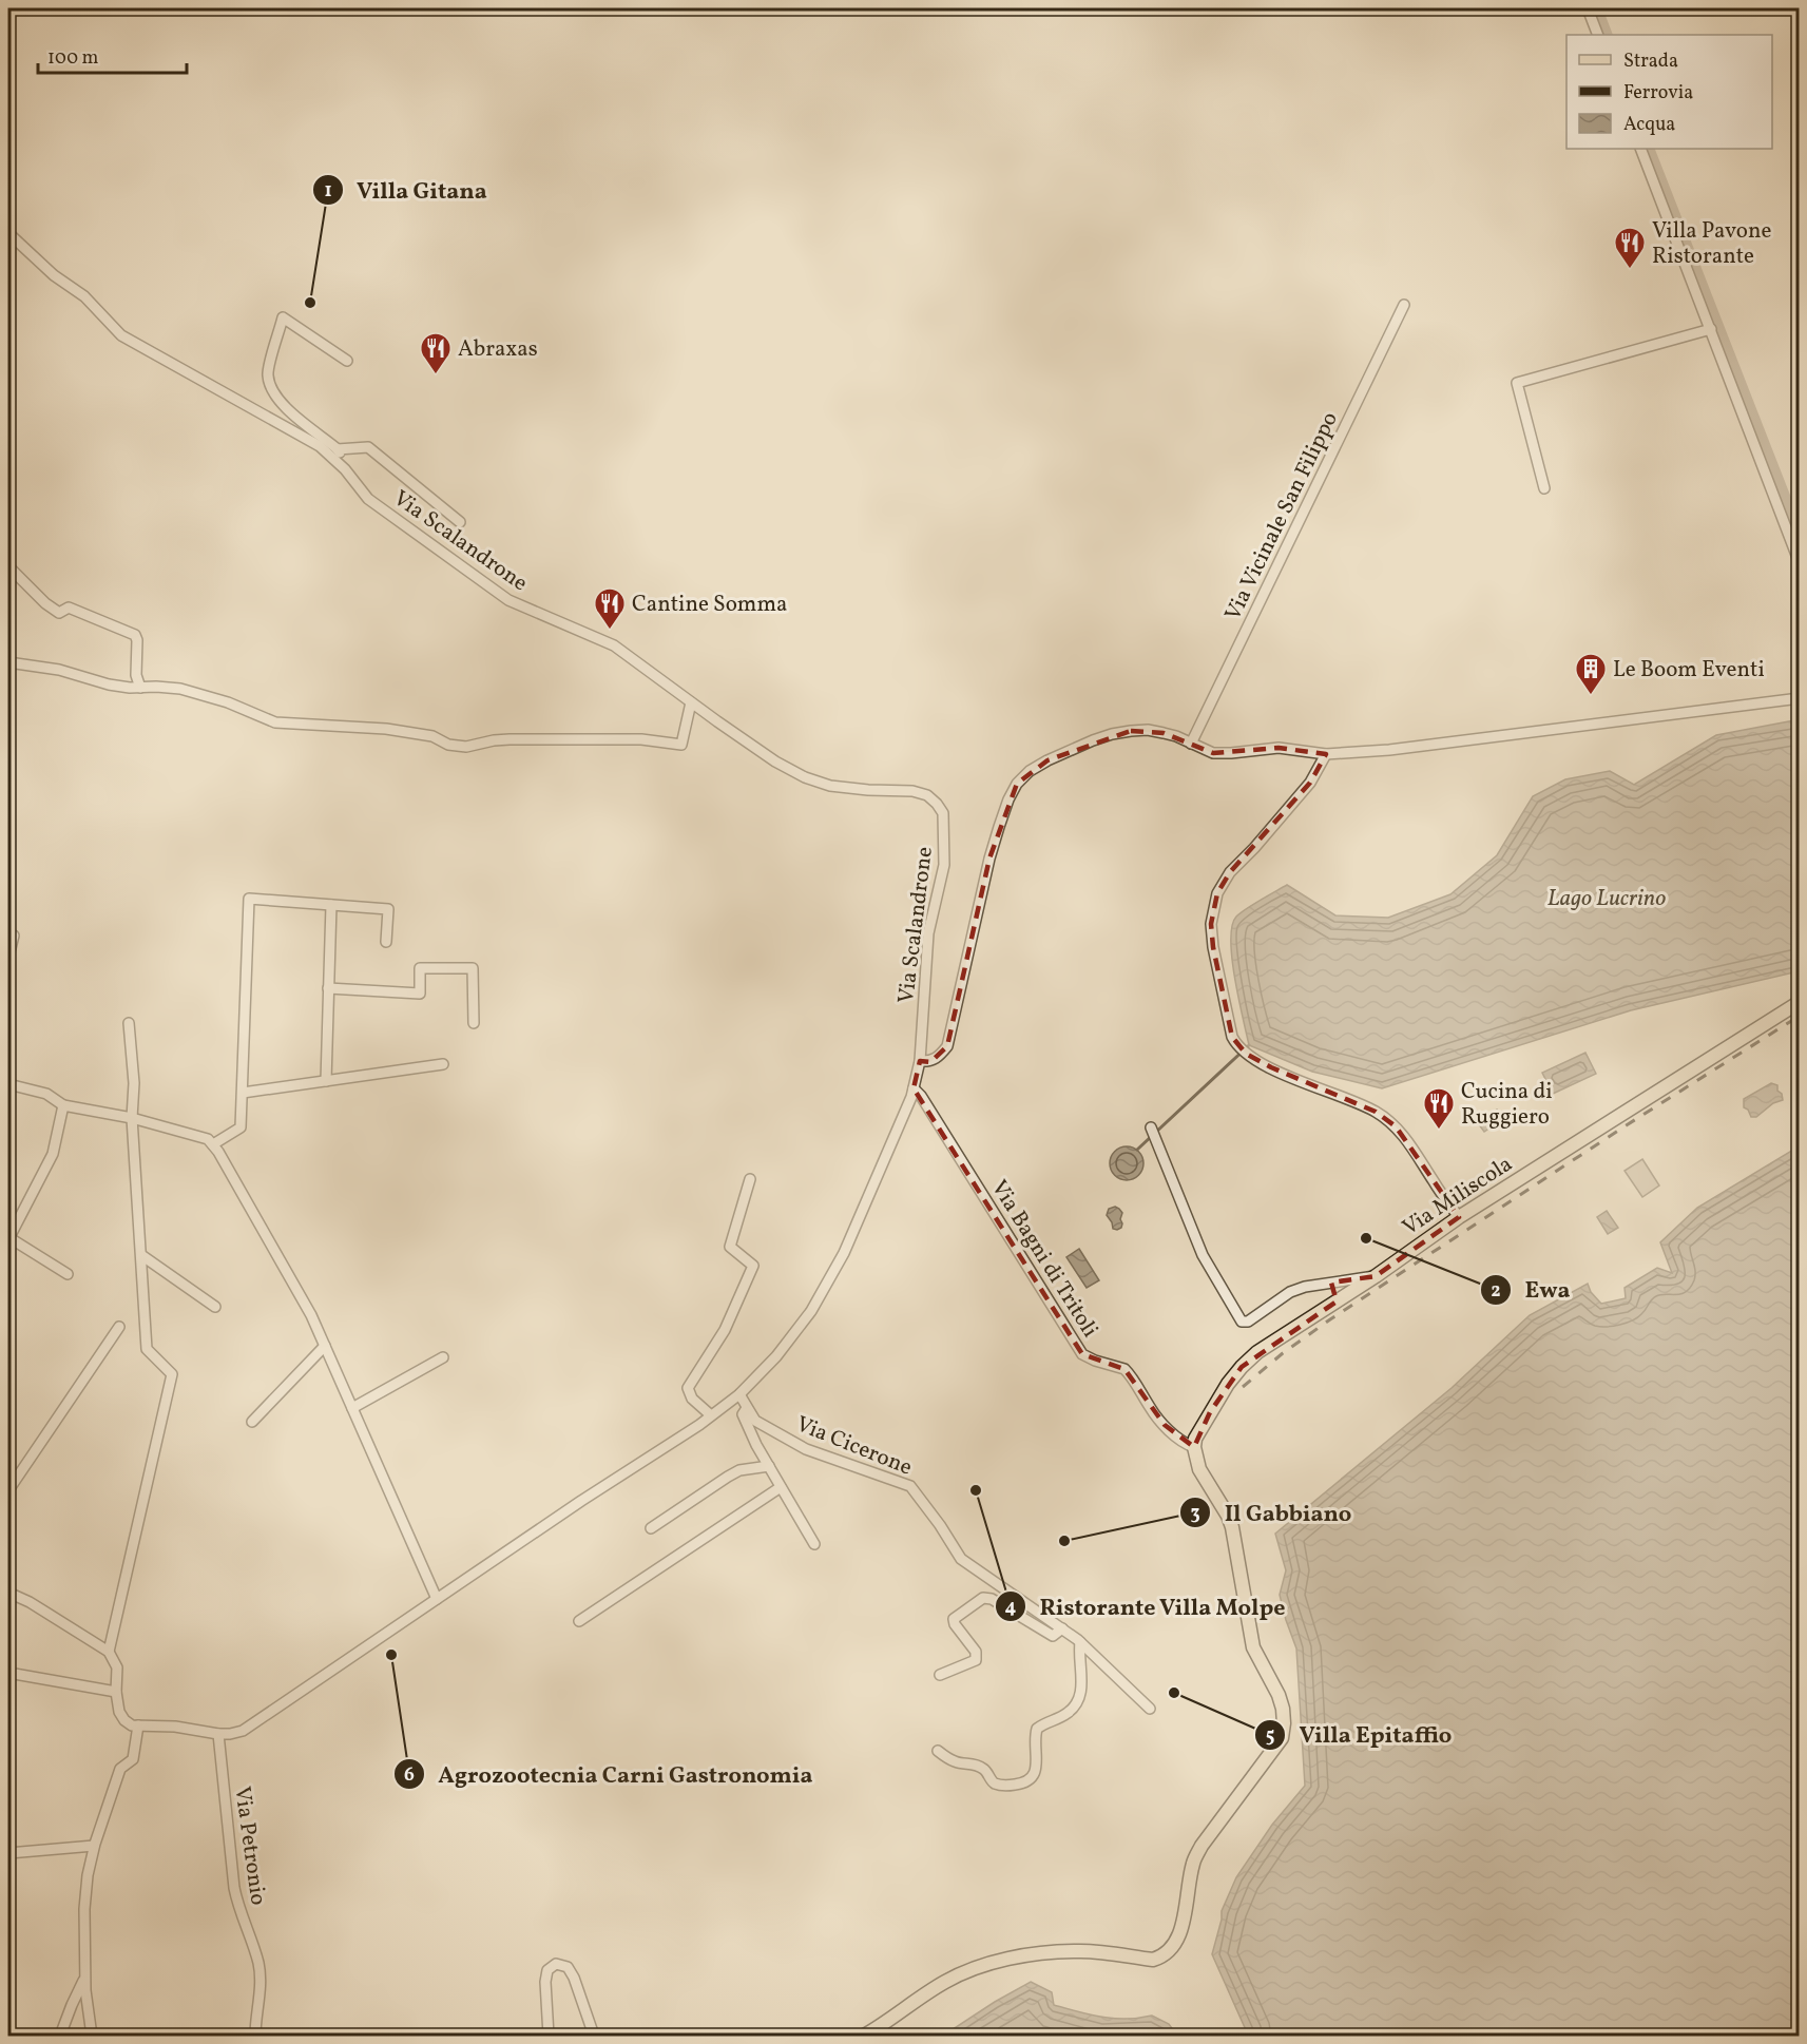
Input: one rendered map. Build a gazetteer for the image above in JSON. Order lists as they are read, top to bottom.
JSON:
{
  "streets": {
    "main road": ["Via Miliscola"],
    "street": [
      "Via Vicinale San Filippo",
      "Via Scalandrone",
      "Via Bagni di Tritoli",
      "Via Cicerone",
      "Via Petronio"
    ]
  },
  "crossings": [
    ["Via Scalandrone", "Via Bagni di Tritoli"],
    ["Via Scalandrone", "Via Cicerone"],
    ["Via Scalandrone", "Via Petronio"],
    ["Via Miliscola", "Via Bagni di Tritoli"]
  ],
  "water": ["Lago Lucrino"],
  "places": {
    "restaurant": [
      "Villa Pavone Ristorante",
      "Abraxas",
      "Cantine Somma",
      "Cucina di Ruggiero"
    ],
    "other": [
      "Villa Gitana",
      "Ewa",
      "Ristorante Villa Molpe",
      "Il Gabbiano",
      "Agrozootecnia Carni Gastronomia",
      "Villa Epitaffio"
    ],
    "building": ["Le Boom Eventi"]
  },
  "legend": ["Strada", "Ferrovia", "Acqua"],
  "scale_bar": "100 m"
}
